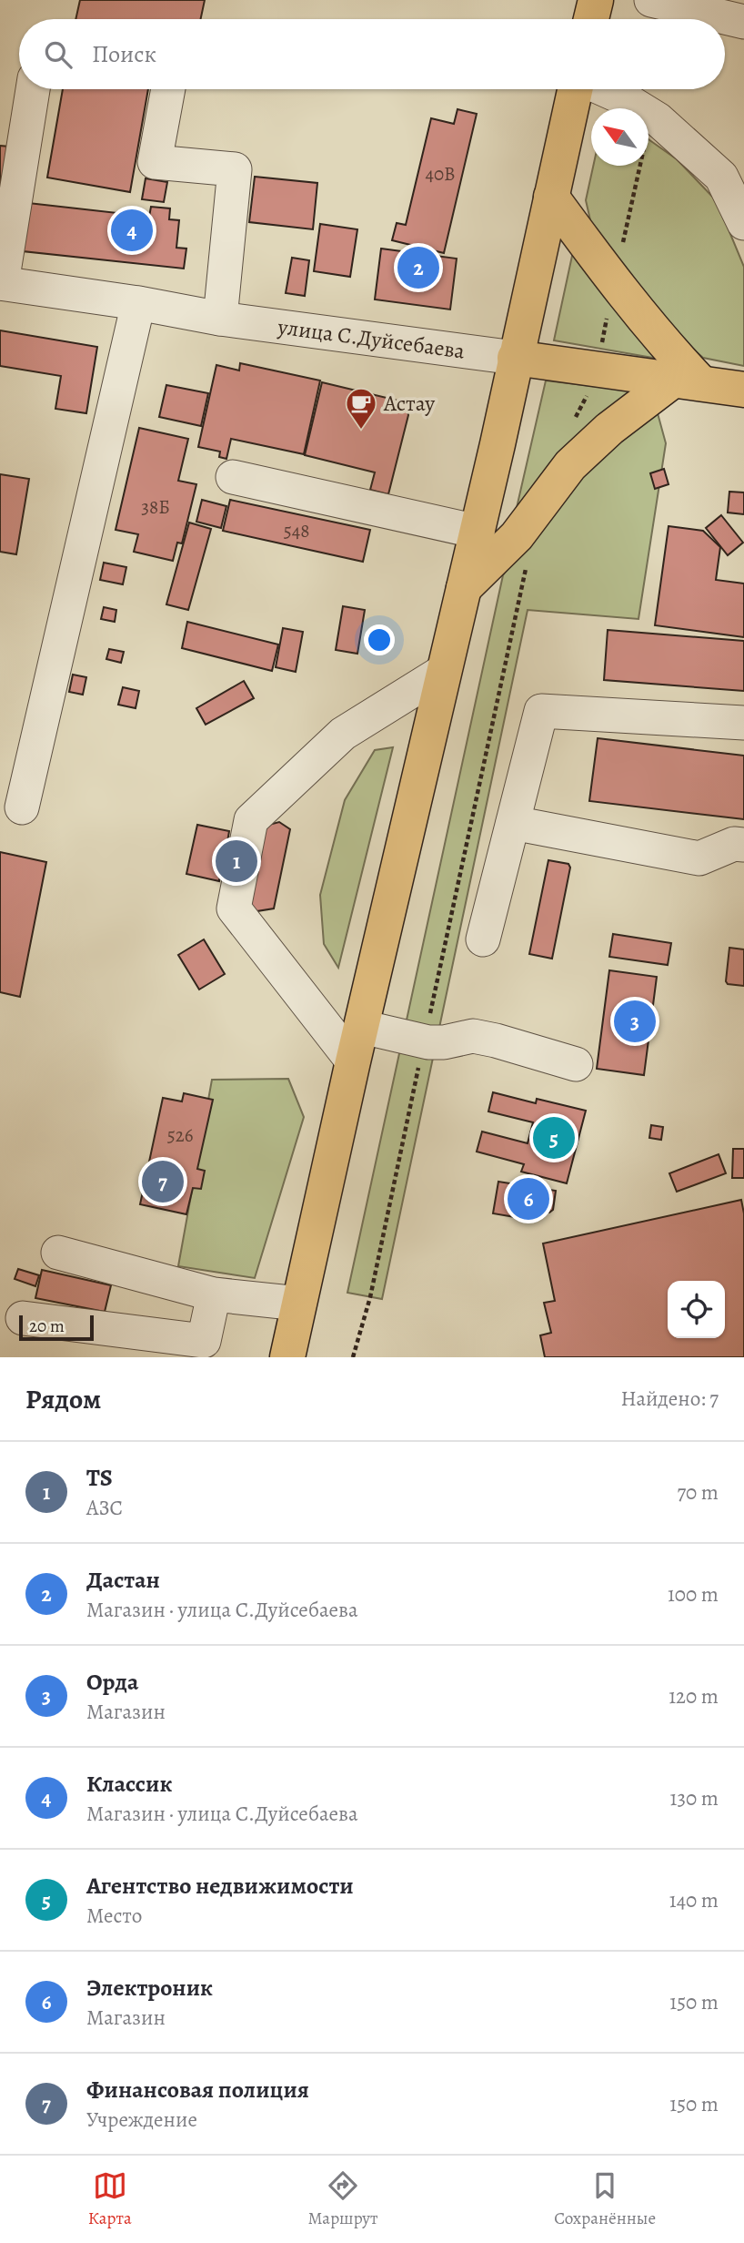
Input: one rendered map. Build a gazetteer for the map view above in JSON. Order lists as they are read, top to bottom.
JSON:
{
  "streets": {
    "main road": ["улица С.Дуйсебаева"]
  },
  "places": {
    "cafe": ["Астау"]
  },
  "house_numbers": [
    "40В",
    "38Б",
    "548",
    "526"
  ],
  "scale_bar": "20 m",
  "north": "top left",
  "page": {
    "search": "Поиск",
    "pins": [
      "4",
      "2",
      "1",
      "3",
      "5",
      "7",
      "6"
    ],
    "scale": "20 m",
    "heading": ["Рядом", "Найдено: 7"],
    "list": [
      {
        "mark": "1",
        "name": "TS",
        "note": "АЗС",
        "value": "70 m"
      },
      {
        "mark": "2",
        "name": "Дастан",
        "note": "Магазин · улица С.Дуйсебаева",
        "value": "100 m"
      },
      {
        "mark": "3",
        "name": "Орда",
        "note": "Магазин",
        "value": "120 m"
      },
      {
        "mark": "4",
        "name": "Классик",
        "note": "Магазин · улица С.Дуйсебаева",
        "value": "130 m"
      },
      {
        "mark": "5",
        "name": "Агентство недвижимости",
        "note": "Место",
        "value": "140 m"
      },
      {
        "mark": "6",
        "name": "Электроник",
        "note": "Магазин",
        "value": "150 m"
      },
      {
        "mark": "7",
        "name": "Финансовая полиция",
        "note": "Учреждение",
        "value": "150 m"
      }
    ],
    "nav": ["Карта", "Маршрут", "Сохранённые"]
  }
}
